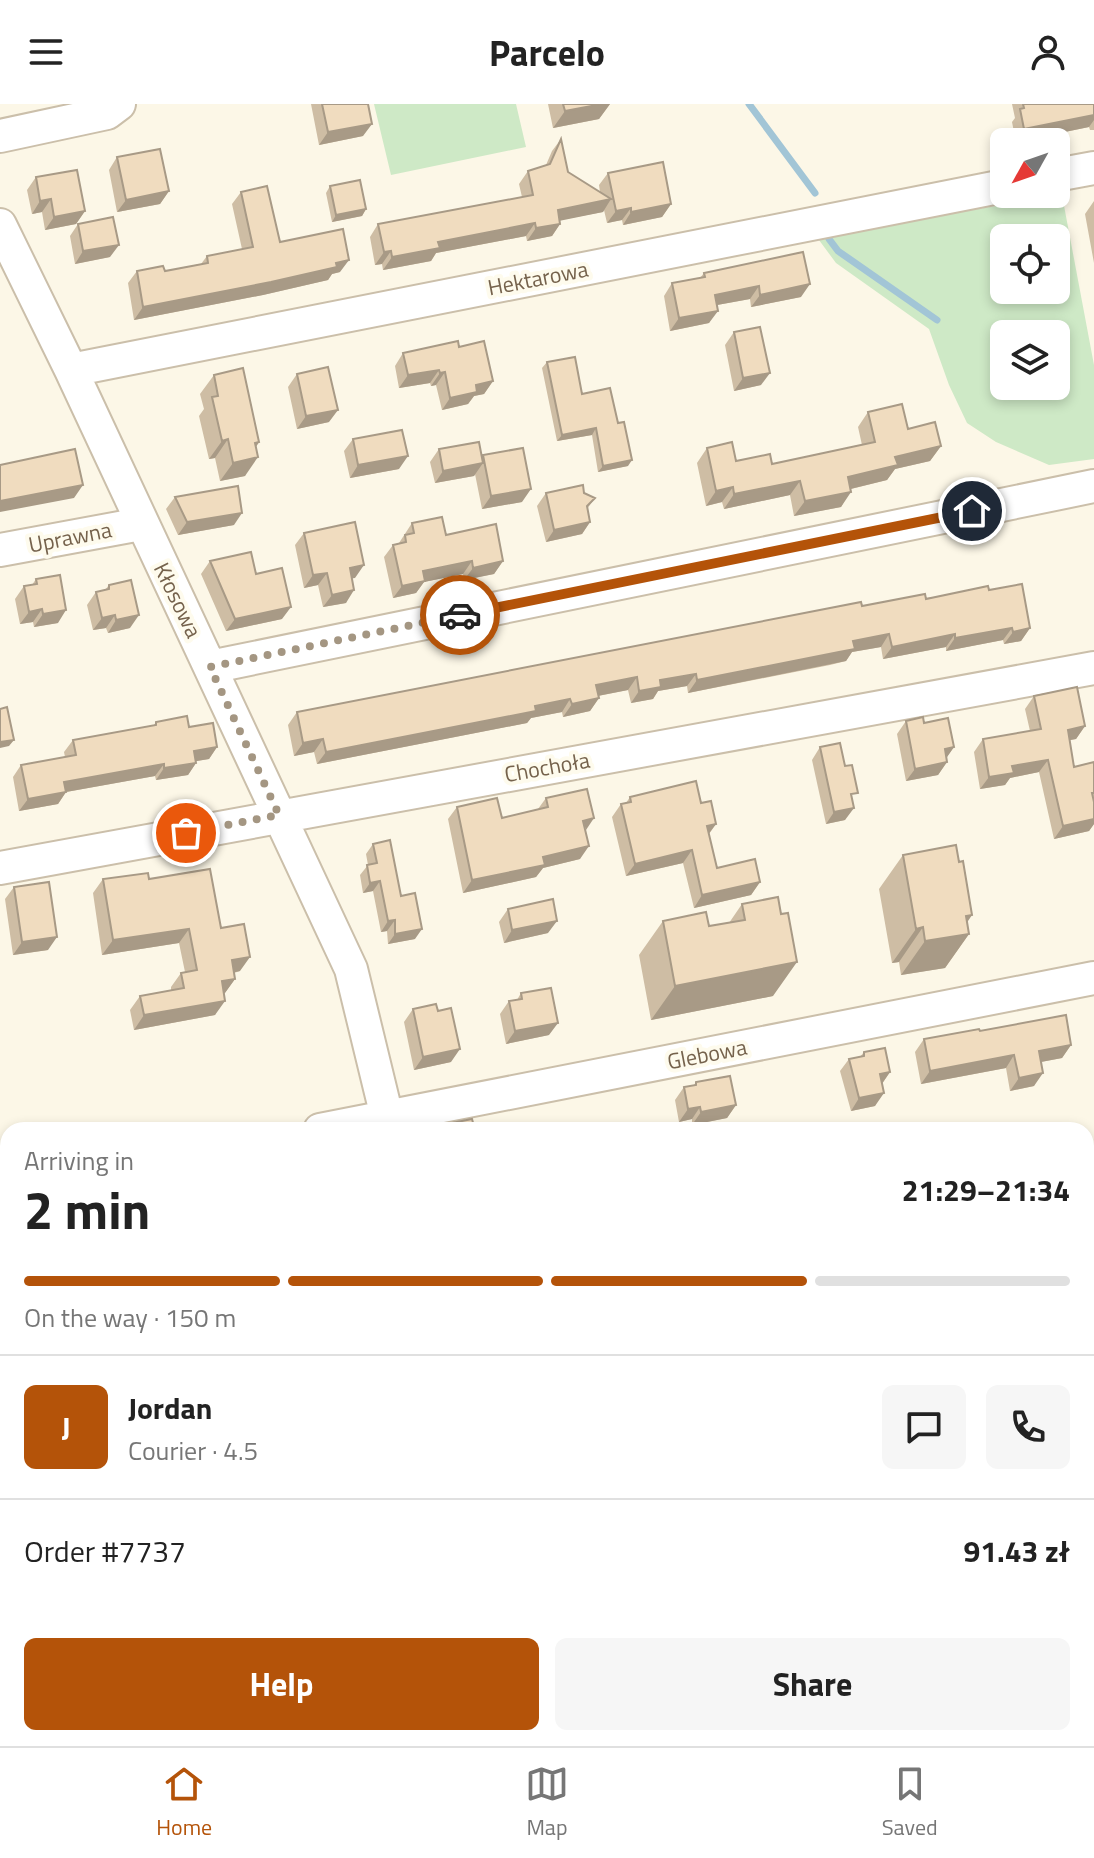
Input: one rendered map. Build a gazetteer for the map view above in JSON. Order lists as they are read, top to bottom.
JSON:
{
  "streets": {
    "street": [
      "Hektarowa",
      "Uprawna",
      "Kłosowa",
      "Chochoła",
      "Glebowa"
    ]
  },
  "crossings": [
    ["Hektarowa", "Kłosowa"],
    ["Uprawna", "Kłosowa"],
    ["Kłosowa", "Chochoła"],
    ["Kłosowa", "Glebowa"]
  ],
  "north": "bottom left",
  "page": {
    "header": "Parcelo",
    "heading": ["2 min", "Arriving in", "21:29–21:34"],
    "panel": [
      "Jordan",
      "Courier · 4.5",
      "Order #7737",
      "91.43 zł"
    ],
    "bar": "On the way · 150 m",
    "round": "J",
    "buttons": ["Help", "Share"],
    "tabs": ["Home", "Map", "Saved"]
  }
}
